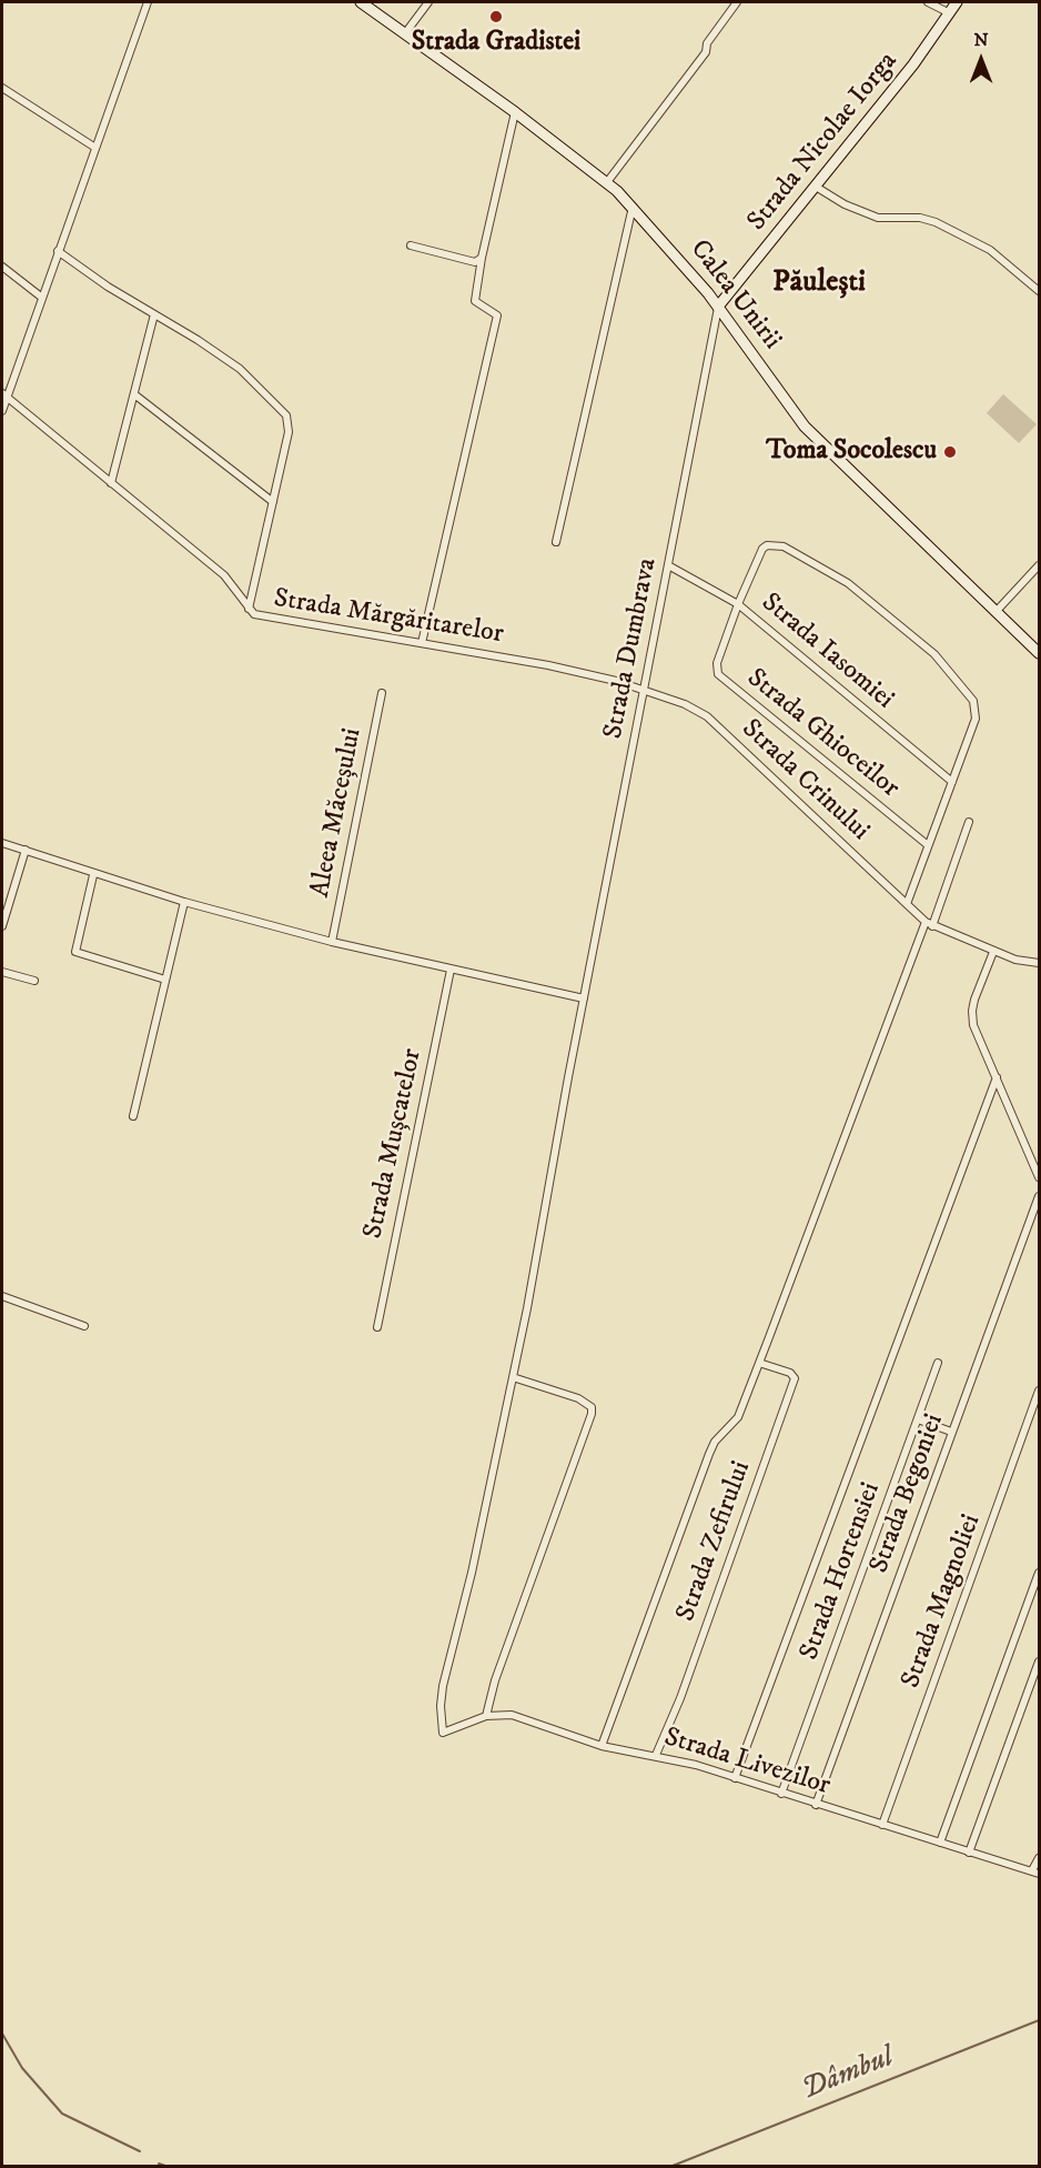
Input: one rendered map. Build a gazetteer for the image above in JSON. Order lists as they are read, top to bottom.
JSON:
{
  "streets": {
    "main road": ["Strada Nicolae Iorga", "Calea Unirii"],
    "street": [
      "Strada Mărgăritarelor",
      "Strada Dumbrava",
      "Strada Iasomiei",
      "Strada Ghioceilor",
      "Strada Crinului",
      "Aleea Măceșului",
      "Strada Mușcatelor",
      "Strada Begoniei",
      "Strada Zefirului",
      "Strada Hortensiei",
      "Strada Magnoliei",
      "Strada Livezilor"
    ]
  },
  "crossings": [
    ["Strada Nicolae Iorga", "Calea Unirii"],
    ["Strada Nicolae Iorga", "Strada Dumbrava"],
    ["Calea Unirii", "Strada Dumbrava"],
    ["Strada Mărgăritarelor", "Strada Dumbrava"],
    ["Strada Mărgăritarelor", "Strada Crinului"],
    ["Strada Dumbrava", "Strada Iasomiei"],
    ["Strada Dumbrava", "Strada Crinului"],
    ["Strada Dumbrava", "Strada Livezilor"],
    ["Strada Iasomiei", "Strada Ghioceilor"],
    ["Strada Begoniei", "Strada Livezilor"],
    ["Strada Zefirului", "Strada Livezilor"],
    ["Strada Hortensiei", "Strada Livezilor"],
    ["Strada Magnoliei", "Strada Livezilor"]
  ],
  "districts": ["Păulești"],
  "water": ["Dâmbul"],
  "places": ["Strada Gradistei", "Toma Socolescu"],
  "north": "top"
}
